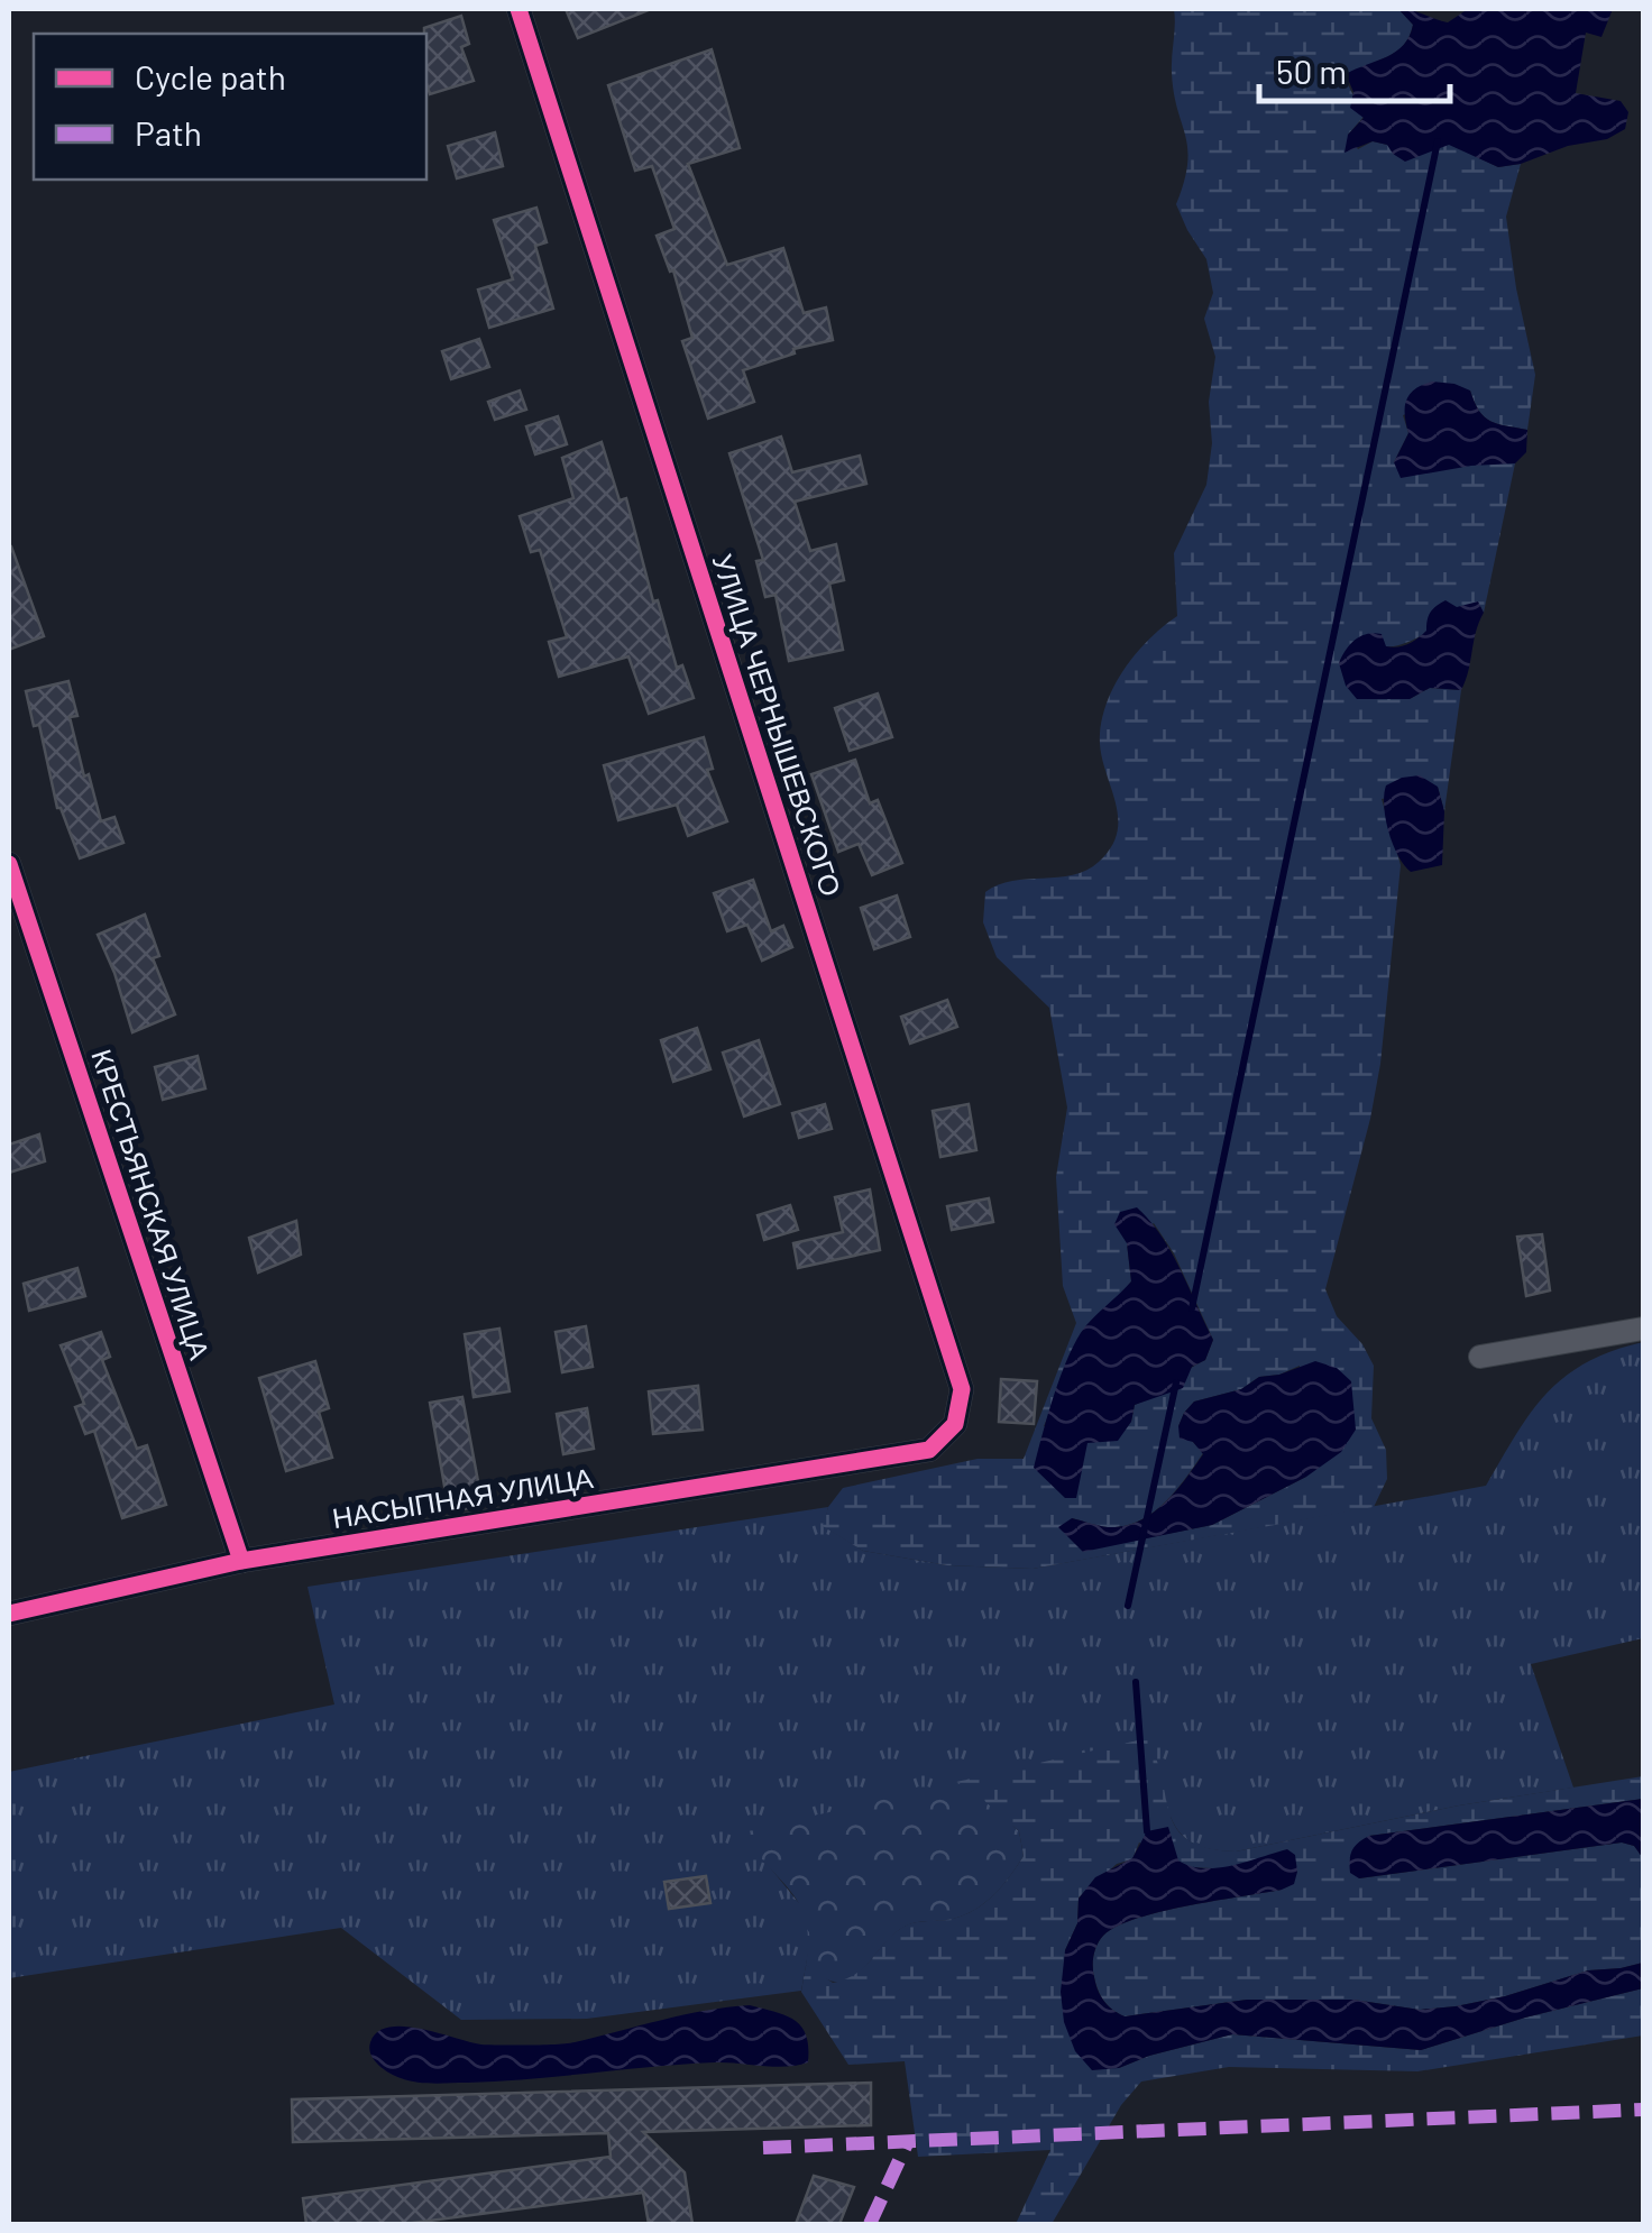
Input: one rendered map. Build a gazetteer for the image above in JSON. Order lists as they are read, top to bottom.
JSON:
{
  "streets": {
    "street": ["УЛИЦА ЧЕРНЫШЕВСКОГО", "КРЕСТЬЯНСКАЯ УЛИЦА", "НАСЫПНАЯ УЛИЦА"]
  },
  "crossings": [
    ["УЛИЦА ЧЕРНЫШЕВСКОГО", "НАСЫПНАЯ УЛИЦА"],
    ["КРЕСТЬЯНСКАЯ УЛИЦА", "НАСЫПНАЯ УЛИЦА"]
  ],
  "legend": ["Cycle path", "Path"],
  "scale_bar": "50 m"
}
